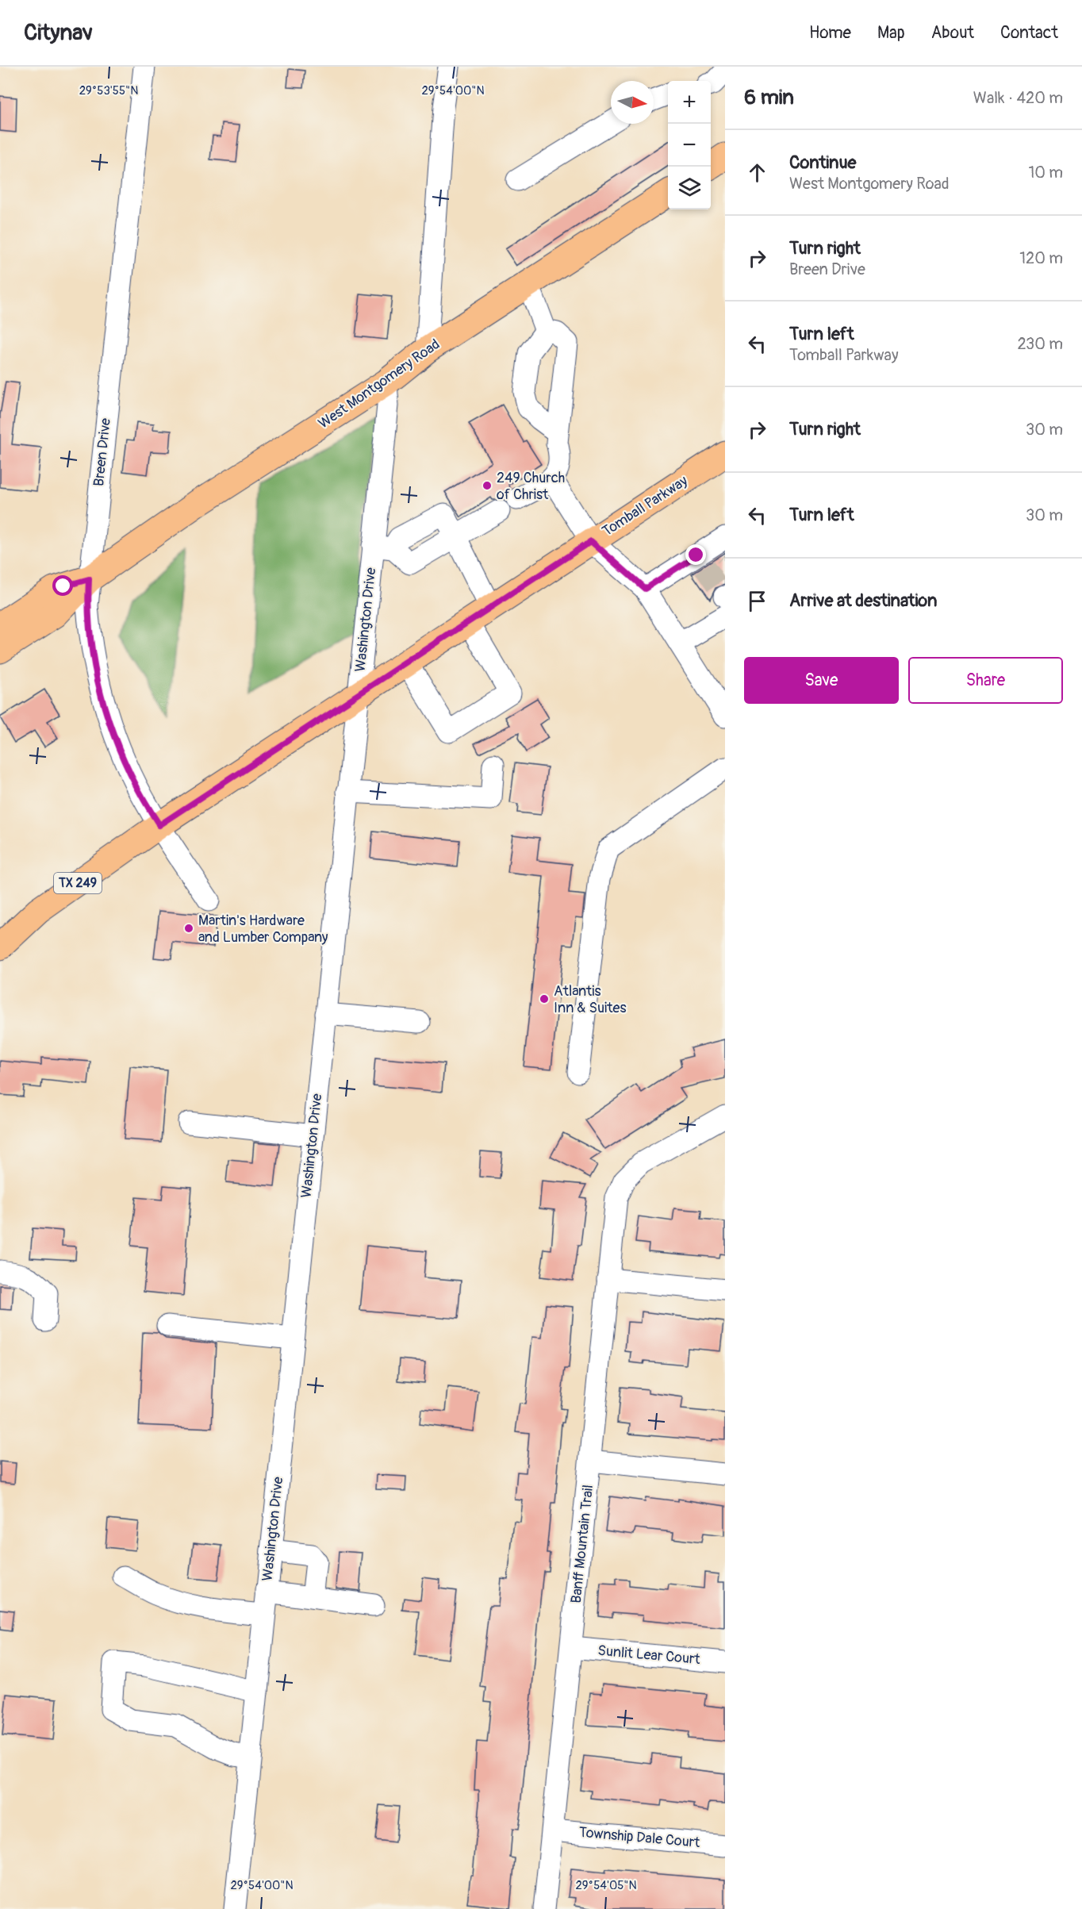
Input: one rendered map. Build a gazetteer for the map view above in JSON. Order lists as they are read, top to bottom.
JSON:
{
  "streets": {
    "main road": ["West Montgomery Road", "Tomball Parkway", "TX 249"],
    "street": [
      "Breen Drive",
      "Washington Drive",
      "Banff Mountain Trail",
      "Sunlit Lear Court",
      "Township Dale Court"
    ]
  },
  "crossings": [
    ["West Montgomery Road", "Breen Drive"],
    ["West Montgomery Road", "Washington Drive"],
    ["Breen Drive", "Tomball Parkway"],
    ["Tomball Parkway", "Washington Drive"],
    ["Banff Mountain Trail", "Sunlit Lear Court"],
    ["Banff Mountain Trail", "Township Dale Court"]
  ],
  "places": ["249 Church of Christ", "Martin's Hardware and Lumber Company", "Atlantis Inn & Suites"],
  "north": "right",
  "page": {
    "header": "Citynav",
    "nav": [
      "Home",
      "Map",
      "About",
      "Contact"
    ],
    "heading": ["6 min", "Walk · 420 m"],
    "map_buttons": ["+", "−"],
    "list": [
      ["Continue", "West Montgomery Road", "10 m"],
      ["Turn right", "Breen Drive", "120 m"],
      ["Turn left", "Tomball Parkway", "230 m"],
      ["Turn right", "30 m"],
      ["Turn left", "30 m"],
      "Arrive at destination"
    ],
    "buttons": ["Save", "Share"]
  },
  "coordinates": ["29°53'55\"N", "29°54'00\"N", "29°54'05\"N"]
}
